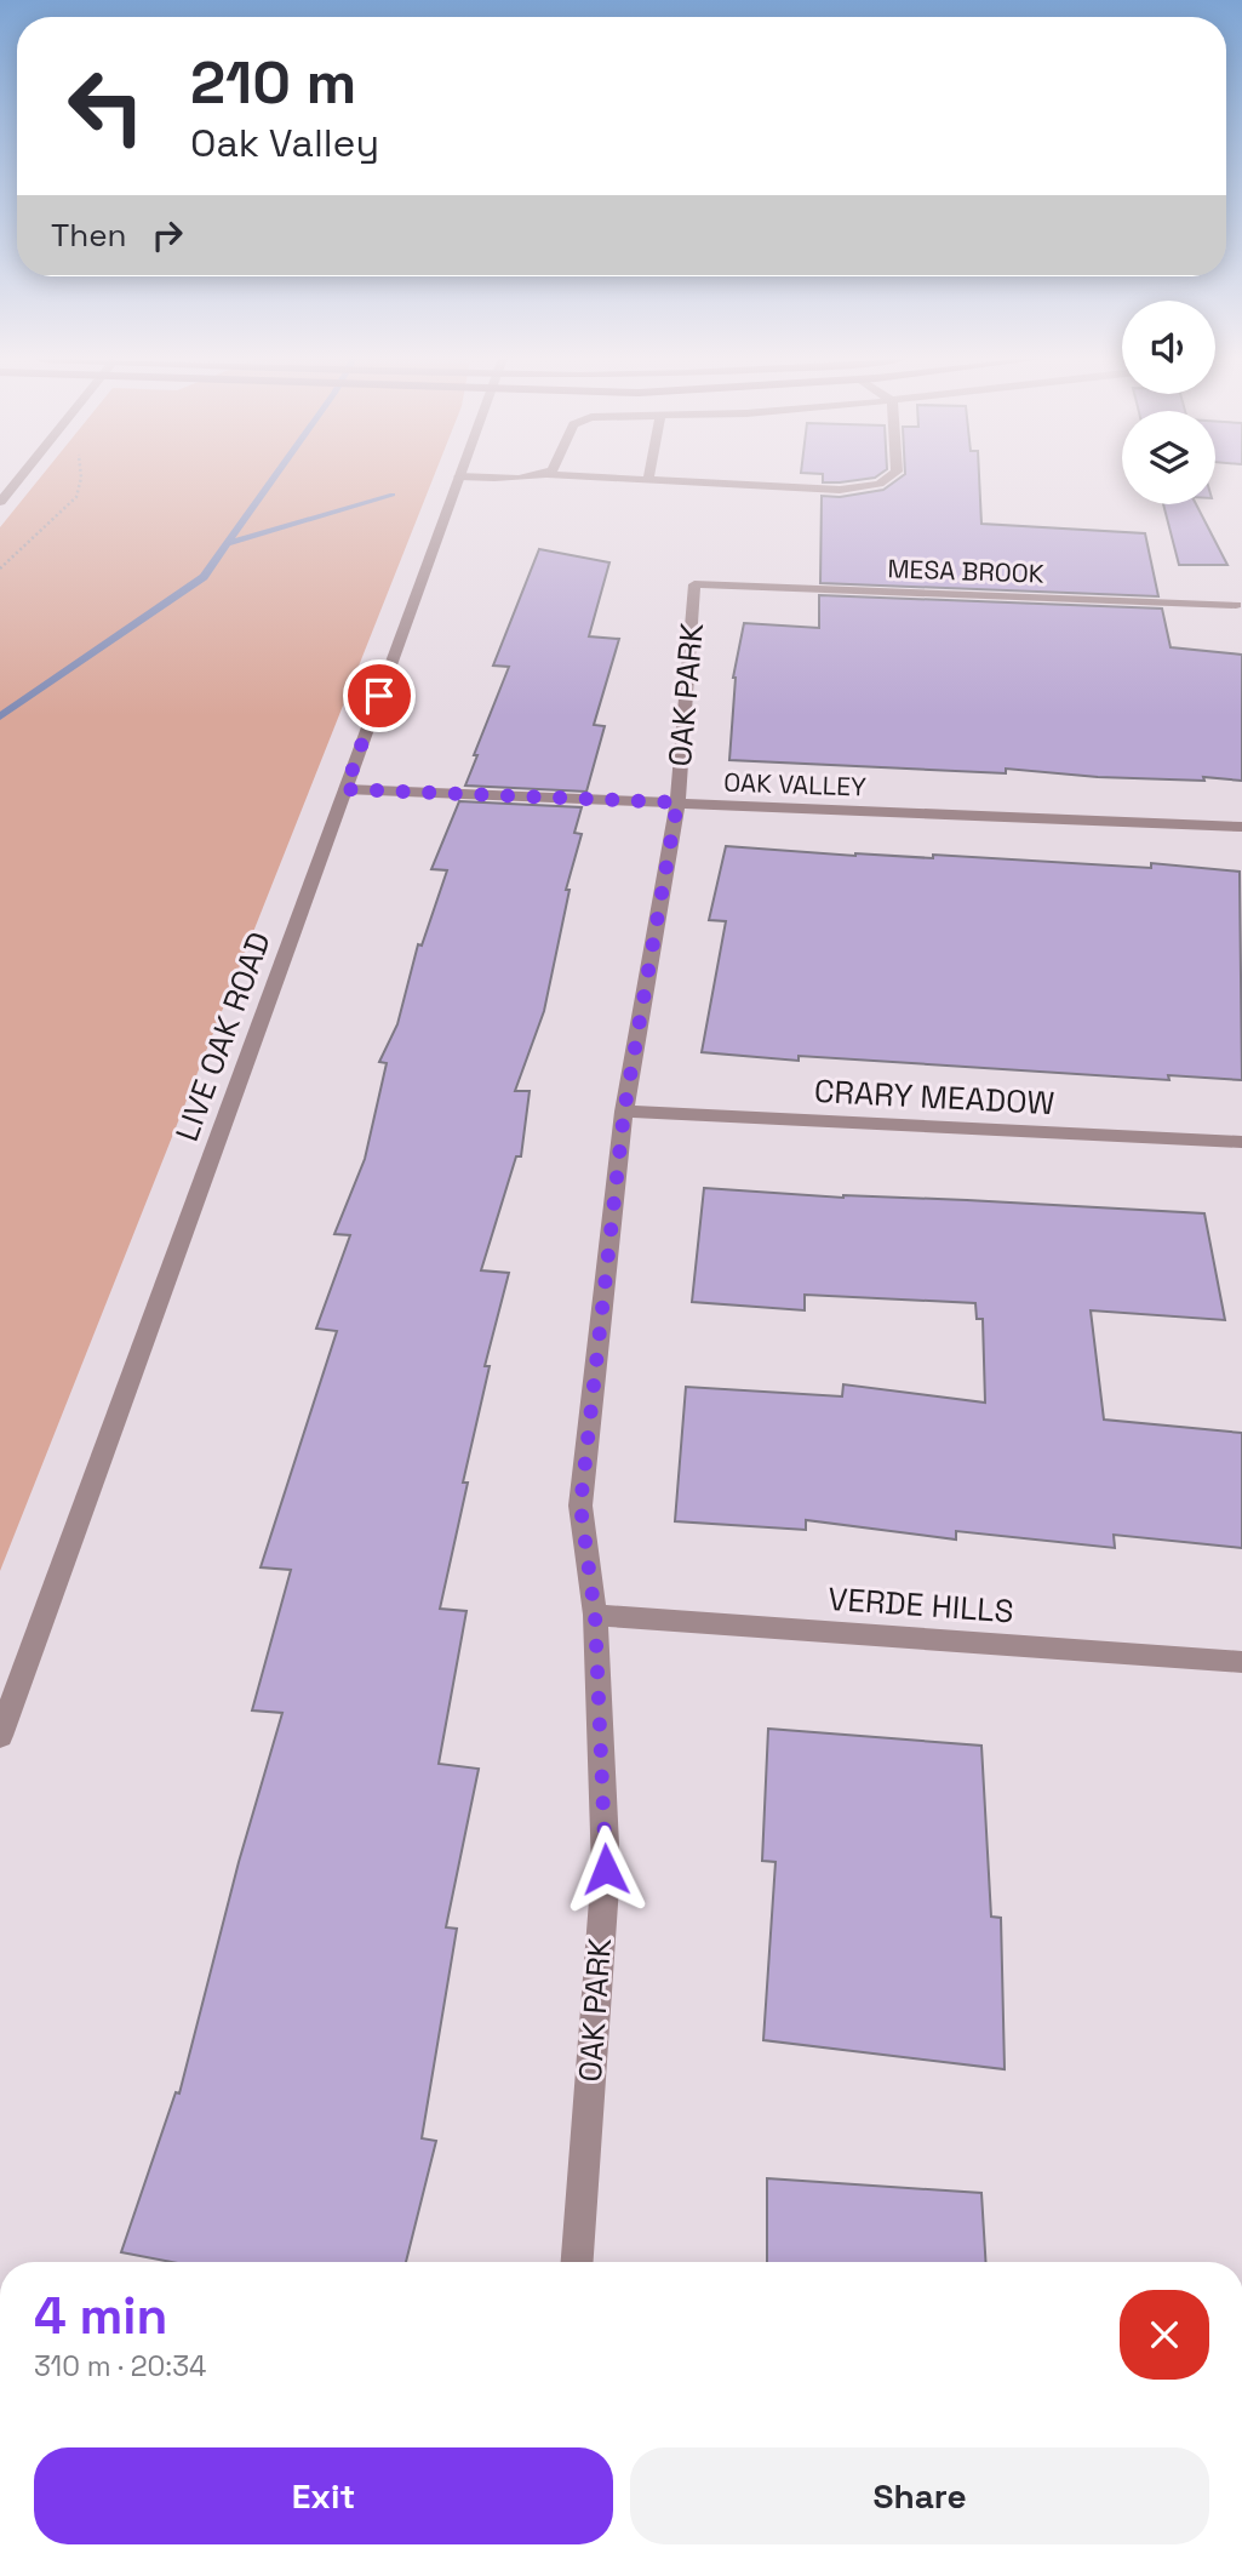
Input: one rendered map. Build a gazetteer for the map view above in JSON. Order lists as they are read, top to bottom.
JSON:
{
  "streets": {
    "street": [
      "MESA BROOK",
      "OAK PARK",
      "OAK VALLEY",
      "LIVE OAK ROAD",
      "CRARY MEADOW",
      "VERDE HILLS"
    ]
  },
  "crossings": [
    ["MESA BROOK", "OAK PARK"],
    ["OAK PARK", "OAK VALLEY"],
    ["OAK PARK", "CRARY MEADOW"],
    ["OAK PARK", "VERDE HILLS"],
    ["OAK VALLEY", "LIVE OAK ROAD"]
  ],
  "page": {
    "turn": ["210 m", "Oak Valley"],
    "then": "Then",
    "heading": ["4 min", "310 m · 20:34"],
    "buttons": ["Exit", "Share"]
  }
}
